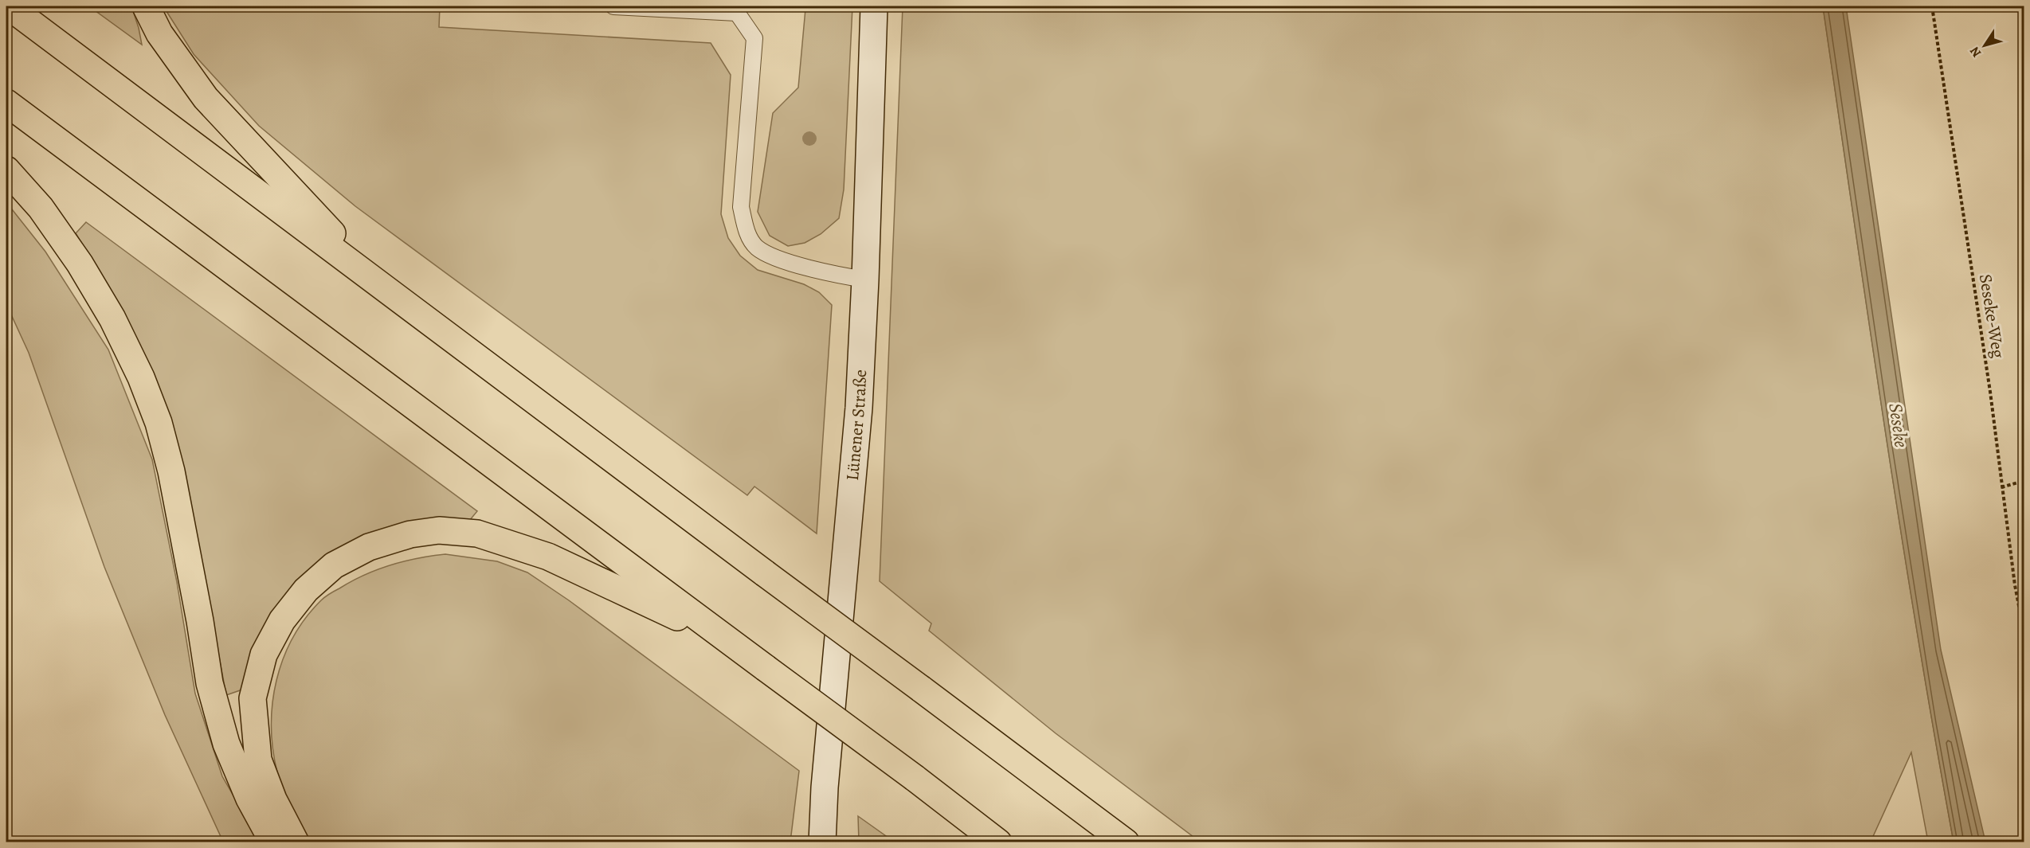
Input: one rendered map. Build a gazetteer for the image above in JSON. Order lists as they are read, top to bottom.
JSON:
{
  "streets": {
    "main road": ["Lünener Straße"],
    "path": ["Seseke-Weg"]
  },
  "water": ["Seseke"],
  "north": "bottom left"
}
